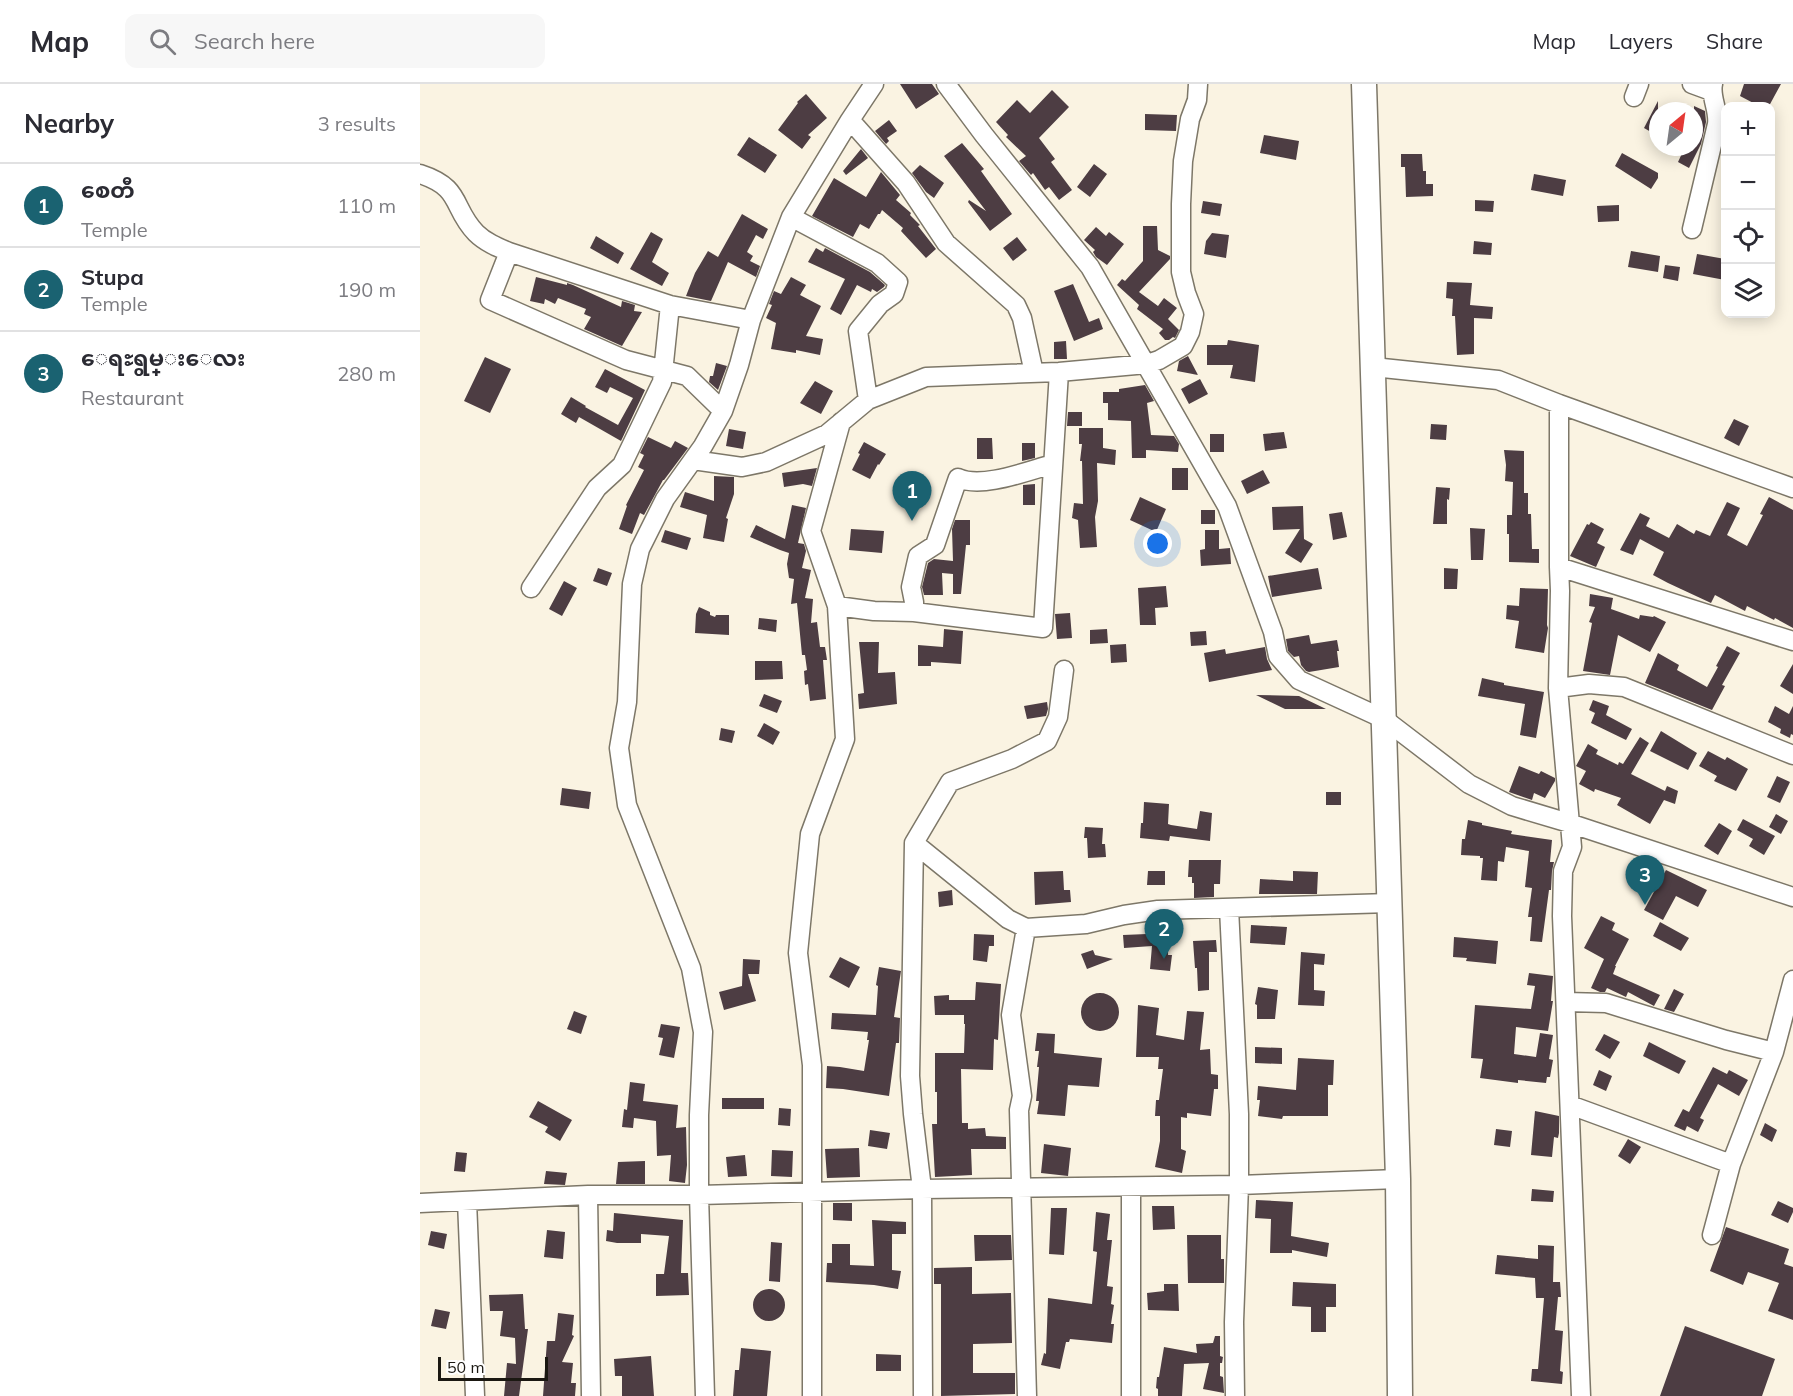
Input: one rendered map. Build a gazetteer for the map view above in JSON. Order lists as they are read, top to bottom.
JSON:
{
  "scale_bar": "50 m",
  "north": "top right",
  "page": {
    "header": "Map",
    "search": "Search here",
    "nav": ["Map", "Layers", "Share"],
    "heading": ["Nearby", "3 results"],
    "map_buttons": ["+", "−"],
    "list": [
      {
        "mark": "1",
        "name": "စေတီ",
        "note": "Temple",
        "value": "110 m"
      },
      {
        "mark": "2",
        "name": "Stupa",
        "note": "Temple",
        "value": "190 m"
      },
      {
        "mark": "3",
        "name": "ေရႊရွမ္းေလး",
        "note": "Restaurant",
        "value": "280 m"
      }
    ],
    "pins": ["1", "3", "2"],
    "scale": "50 m"
  }
}
